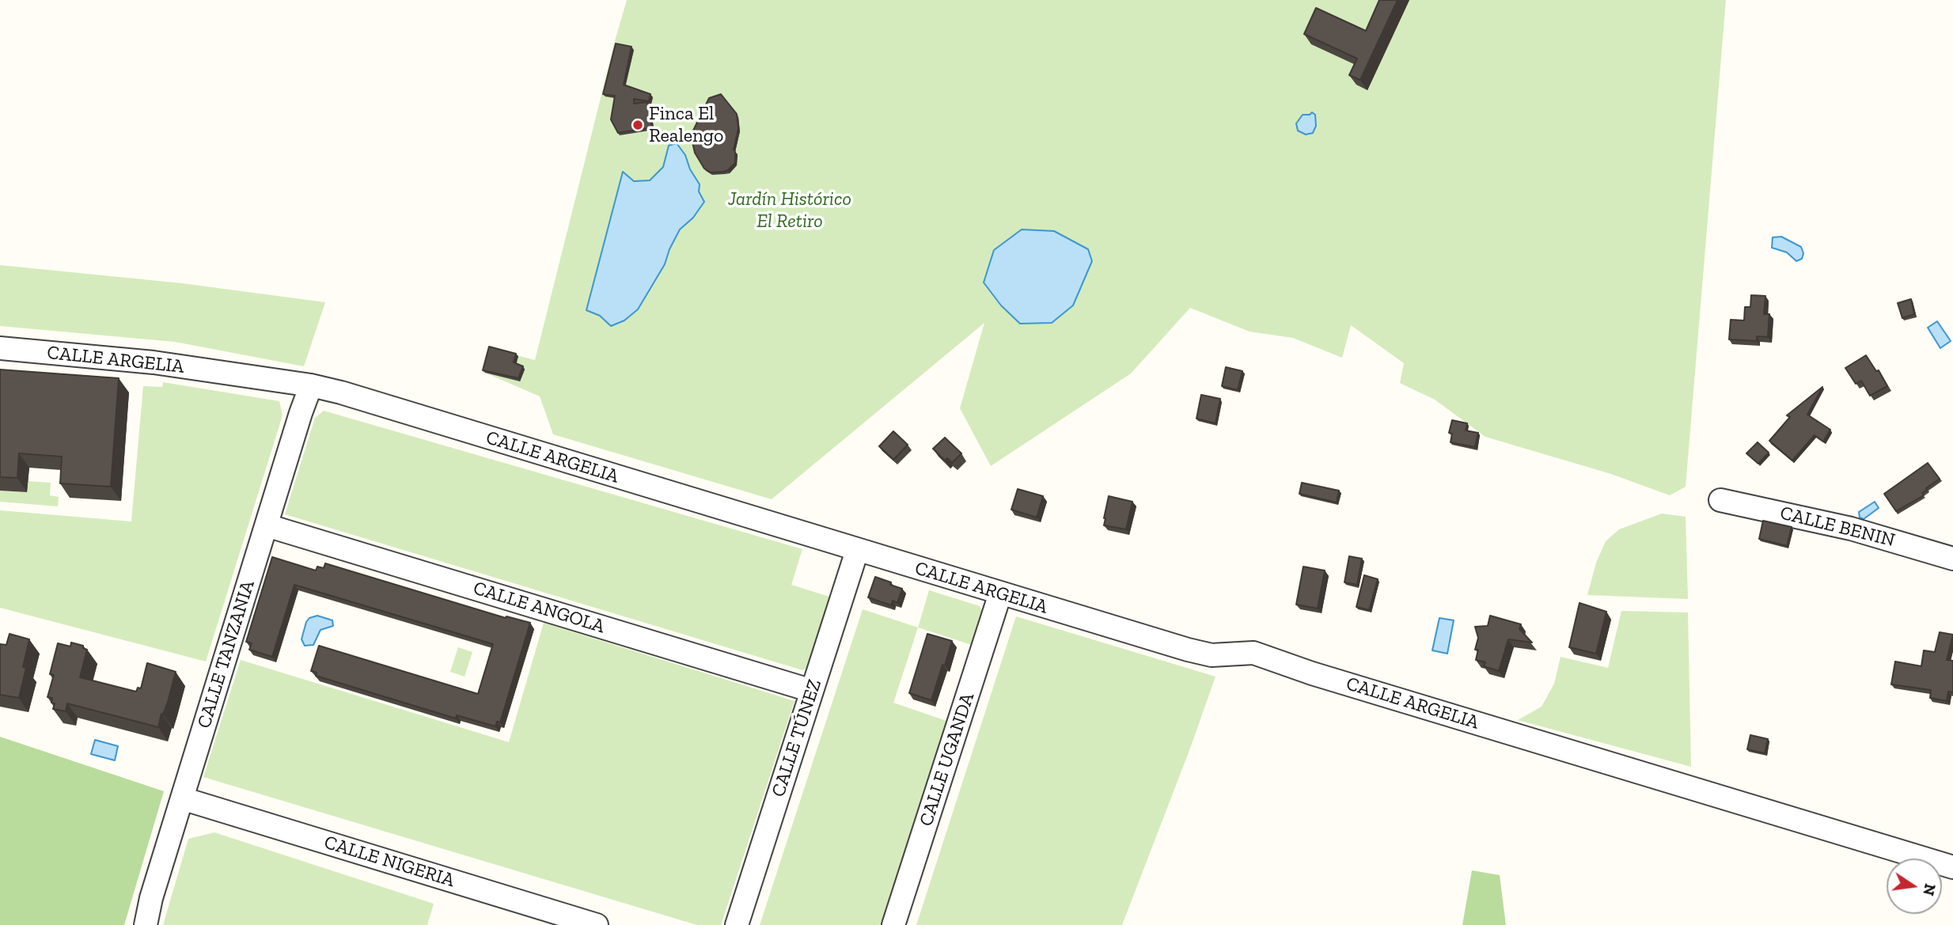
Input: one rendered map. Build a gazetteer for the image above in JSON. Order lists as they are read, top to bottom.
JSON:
{
  "streets": {
    "street": [
      "CALLE ARGELIA",
      "CALLE BENIN",
      "CALLE ANGOLA",
      "CALLE TANZANIA",
      "CALLE TÚNEZ",
      "CALLE UGANDA",
      "CALLE NIGERIA"
    ]
  },
  "crossings": [
    ["CALLE ARGELIA", "CALLE TANZANIA"],
    ["CALLE ARGELIA", "CALLE TÚNEZ"],
    ["CALLE ARGELIA", "CALLE UGANDA"],
    ["CALLE ANGOLA", "CALLE TANZANIA"],
    ["CALLE ANGOLA", "CALLE TÚNEZ"],
    ["CALLE TANZANIA", "CALLE NIGERIA"]
  ],
  "parks": ["Jardín Histórico El Retiro"],
  "places": ["Finca El Realengo"],
  "north": "right"
}
